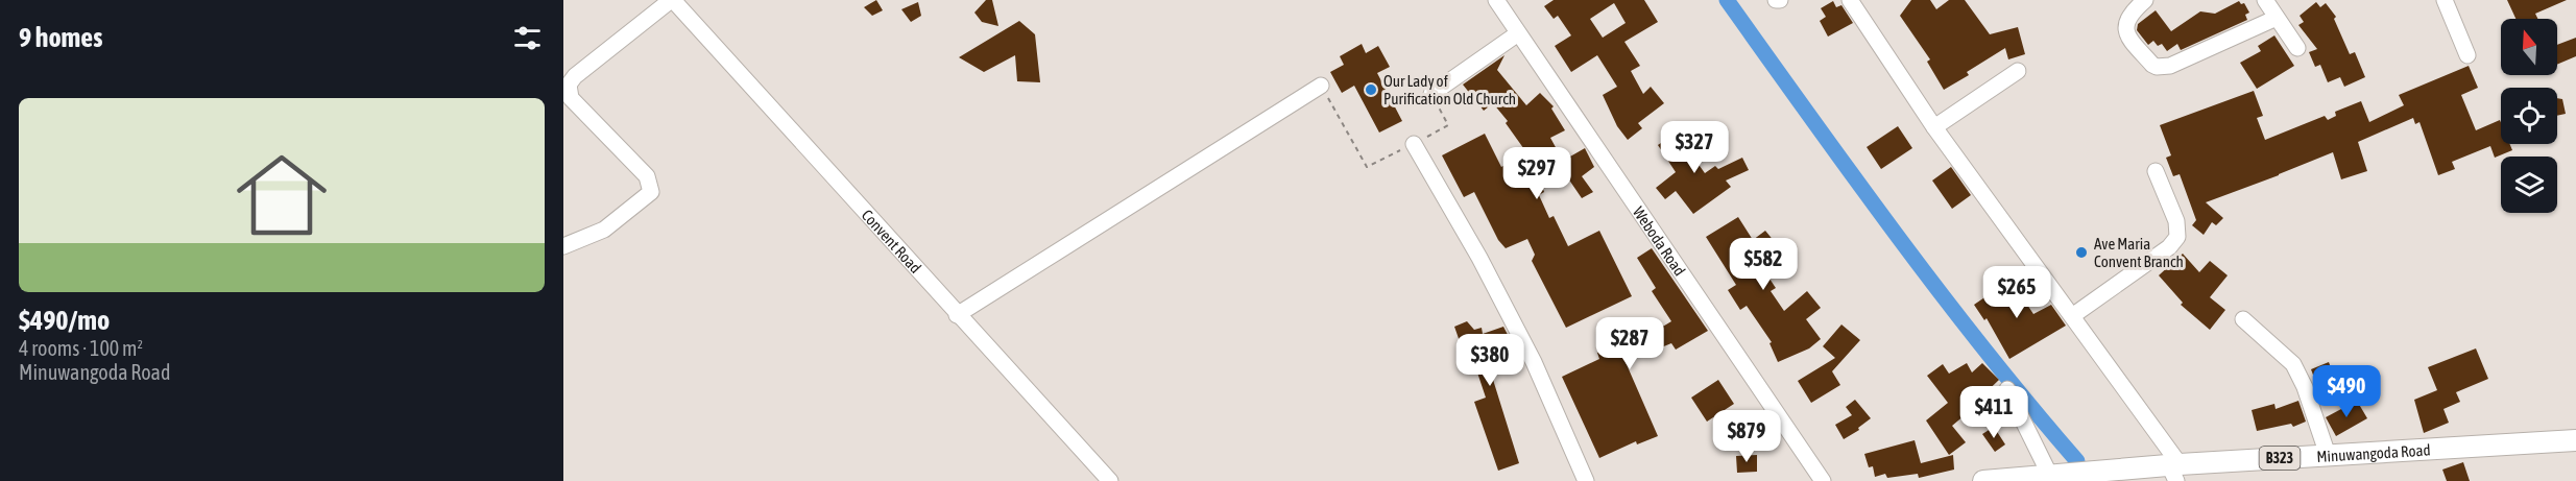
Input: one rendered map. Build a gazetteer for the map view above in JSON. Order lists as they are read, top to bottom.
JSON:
{
  "streets": {
    "main road": ["Minuwangoda Road", "B323"],
    "street": ["Convent Road", "Weboda Road"]
  },
  "places": ["Our Lady of Purification Old Church", "Ave Maria Convent Branch"],
  "north": "top",
  "page": {
    "heading": "9 homes",
    "list": [
      {
        "name": "$490/mo",
        "note": "4 rooms · 100 m² · Minuwangoda Road"
      }
    ],
    "price": [
      "$327",
      "$297",
      "$582",
      "$265",
      "$287",
      "$380",
      "$490",
      "$411",
      "$879"
    ]
  }
}
